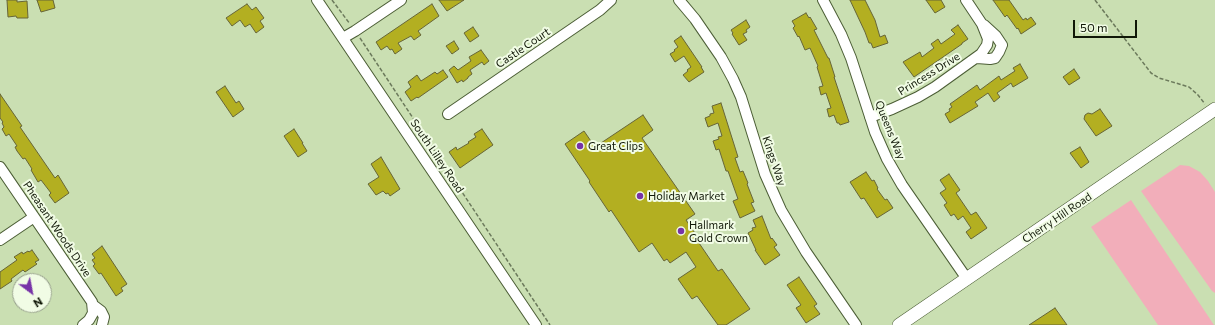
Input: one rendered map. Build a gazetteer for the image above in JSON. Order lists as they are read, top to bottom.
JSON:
{
  "streets": {
    "main road": ["Cherry Hill Road"],
    "street": [
      "Castle Court",
      "Princess Drive",
      "Queens Way",
      "South Lilley Road",
      "Kings Way",
      "Pheasant Woods Drive"
    ]
  },
  "crossings": [
    ["Princess Drive", "Queens Way"],
    ["Queens Way", "Cherry Hill Road"]
  ],
  "places": ["Great Clips", "Holiday Market", "Hallmark Gold Crown"],
  "scale_bar": "50 m",
  "north": "bottom right"
}
